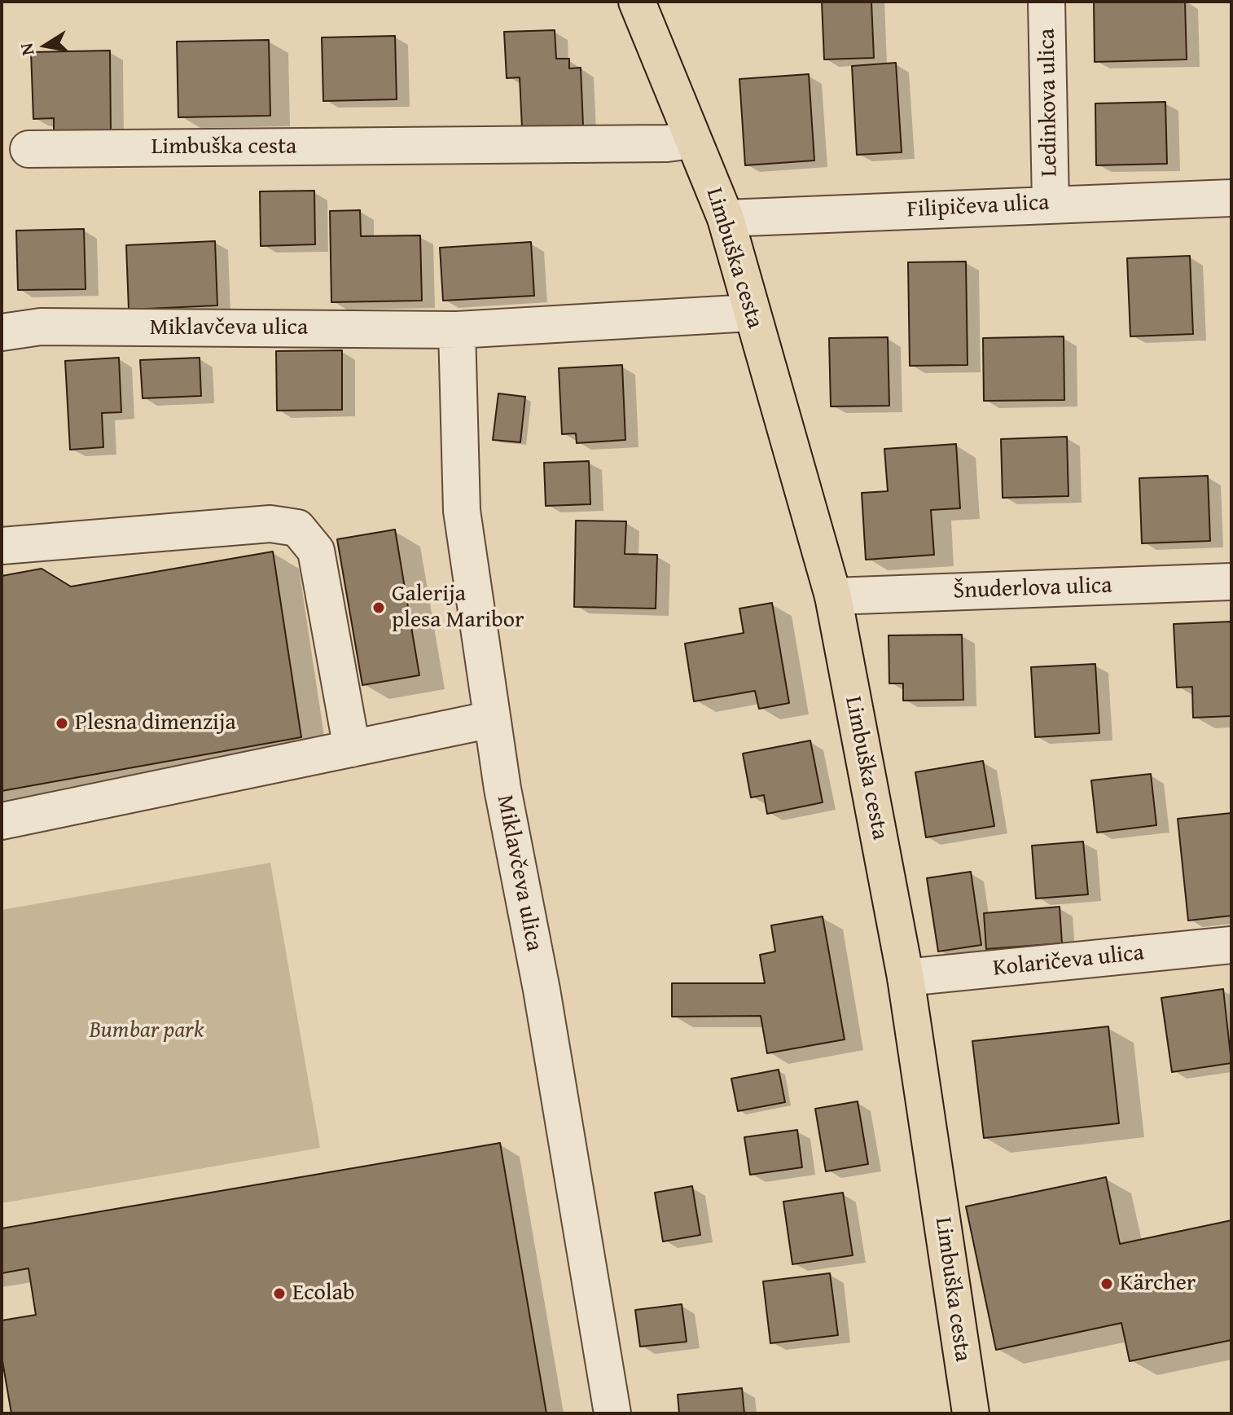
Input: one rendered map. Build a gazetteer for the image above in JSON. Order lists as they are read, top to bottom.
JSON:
{
  "streets": {
    "main road": ["Limbuška cesta"],
    "street": [
      "Ledinkova ulica",
      "Filipičeva ulica",
      "Miklavčeva ulica",
      "Šnuderlova ulica",
      "Kolaričeva ulica"
    ]
  },
  "crossings": [
    ["Ledinkova ulica", "Filipičeva ulica"],
    ["Limbuška cesta", "Filipičeva ulica"],
    ["Limbuška cesta", "Miklavčeva ulica"],
    ["Limbuška cesta", "Šnuderlova ulica"],
    ["Limbuška cesta", "Kolaričeva ulica"]
  ],
  "parks": ["Bumbar park"],
  "places": [
    "Galerija plesa Maribor",
    "Plesna dimenzija",
    "Kärcher",
    "Ecolab"
  ],
  "north": "left"
}
